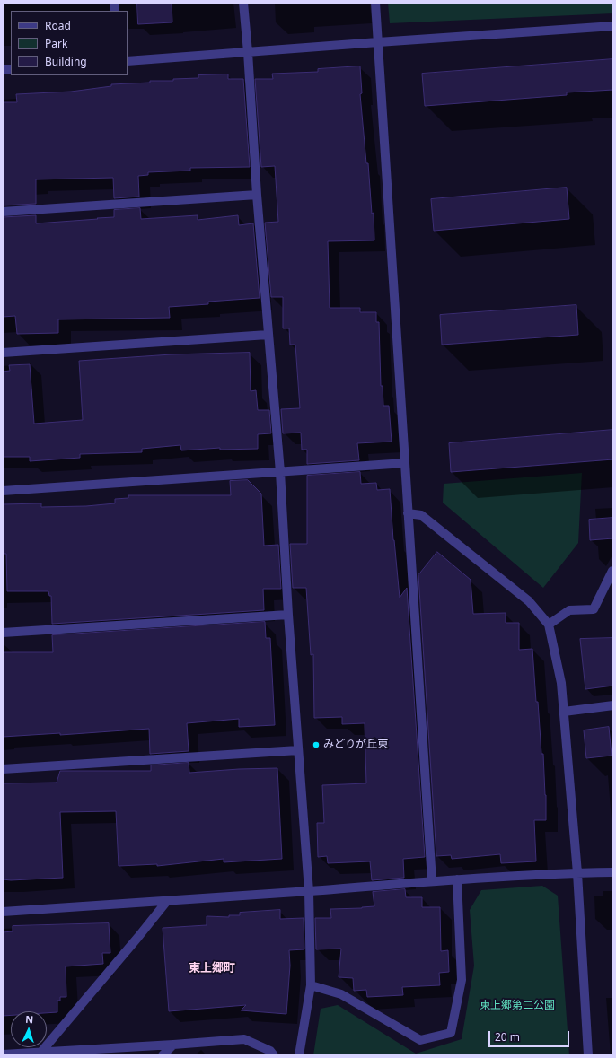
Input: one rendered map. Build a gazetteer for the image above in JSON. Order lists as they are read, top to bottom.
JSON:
{
  "districts": ["東上郷町"],
  "parks": ["東上郷第二公園"],
  "places": ["みどりが丘東"],
  "legend": ["Road", "Park", "Building"],
  "scale_bar": "20 m",
  "north": "top"
}
